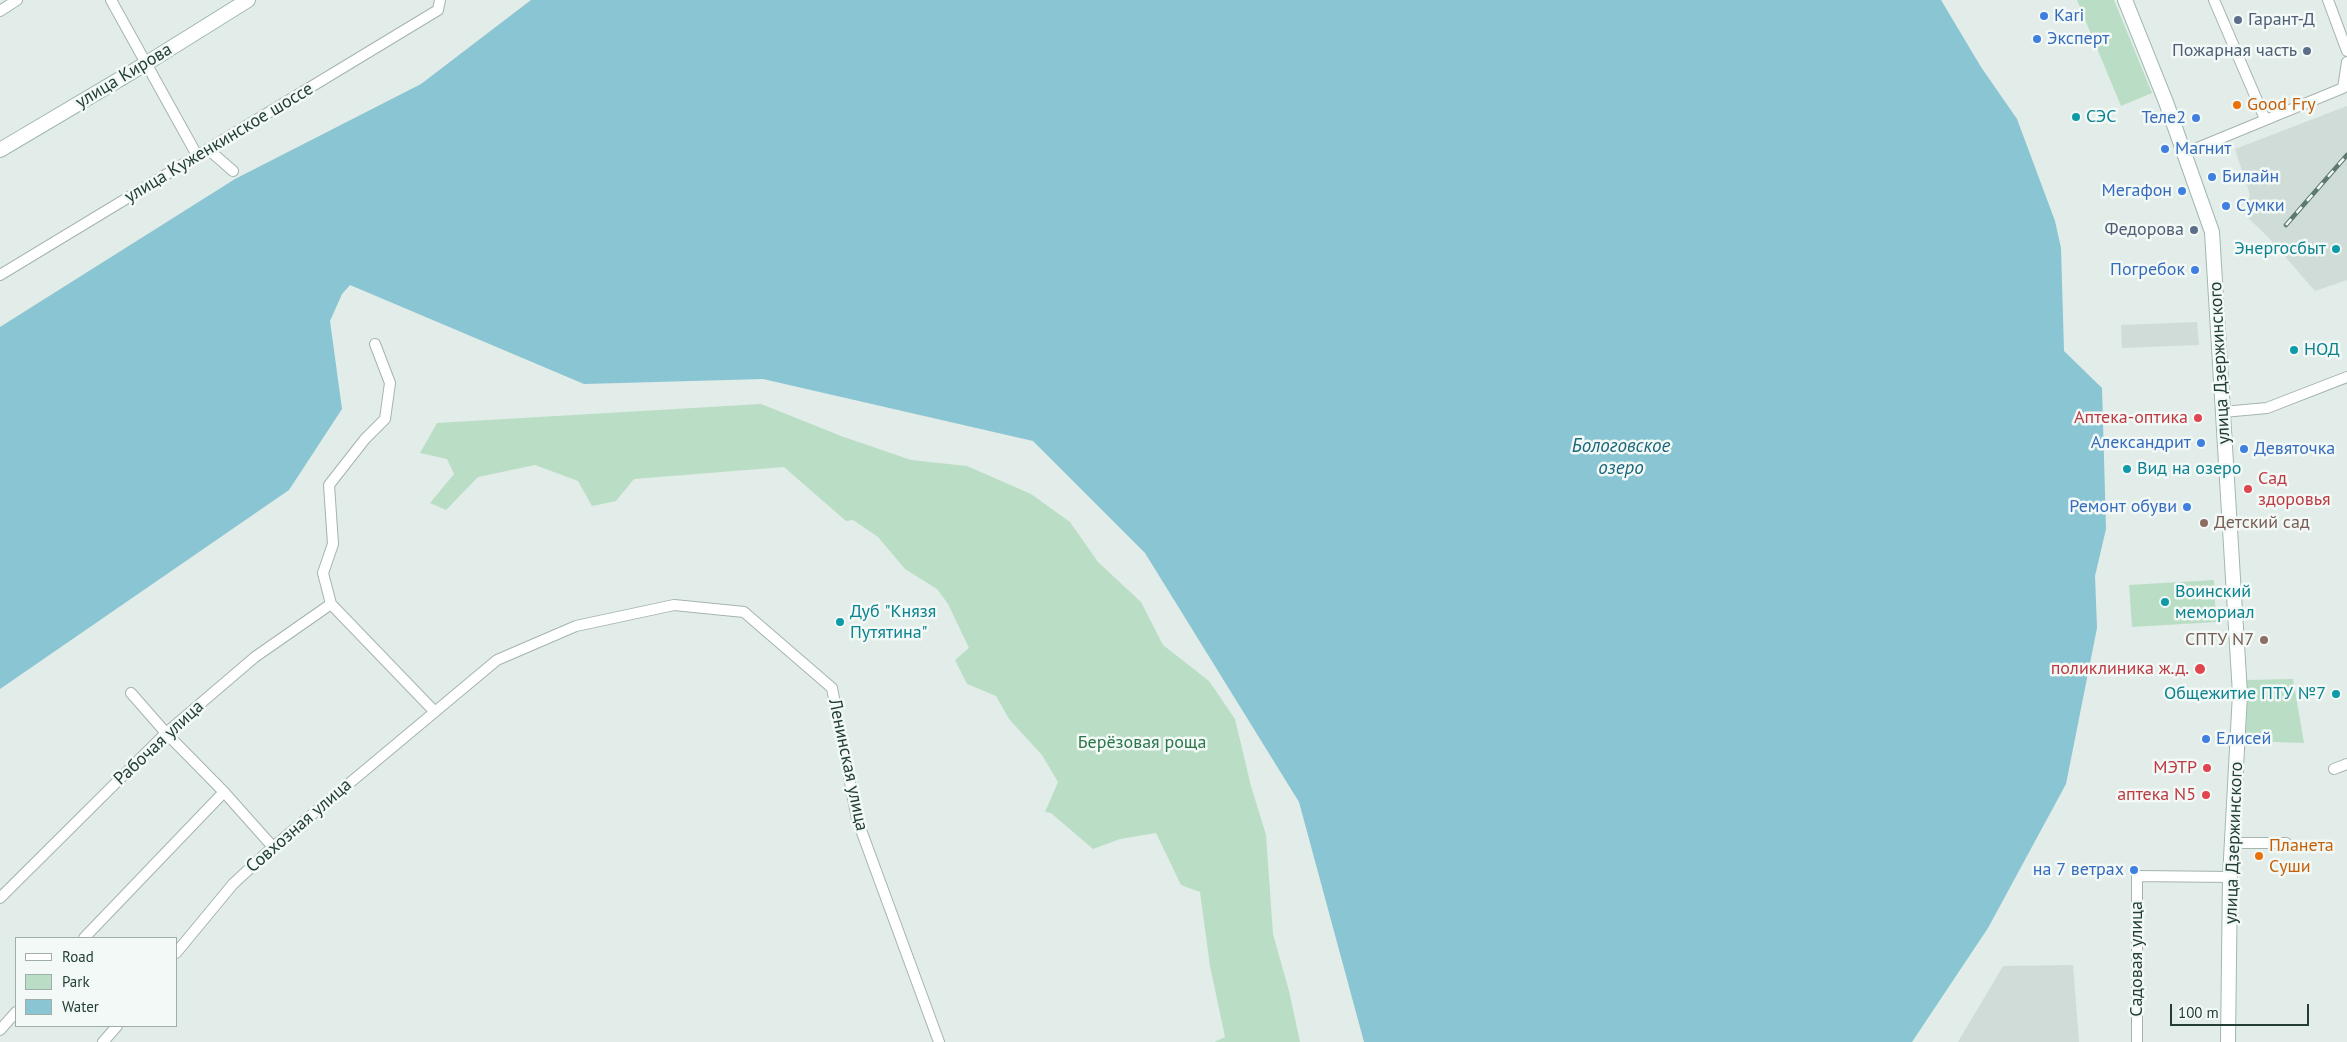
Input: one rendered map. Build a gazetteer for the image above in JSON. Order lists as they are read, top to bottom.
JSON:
{
  "streets": {
    "main road": ["улица Кирова", "улица Дзержинского"],
    "street": [
      "улица Куженкинское шоссе",
      "Рабочая улица",
      "Ленинская улица",
      "Совхозная улица",
      "Садовая улица"
    ]
  },
  "crossings": [
    ["улица Дзержинского", "Садовая улица"],
    ["Ленинская улица", "Совхозная улица"]
  ],
  "water": ["Бологовское озеро"],
  "parks": ["Берёзовая роща"],
  "places": [
    "Kari",
    "Гарант-Д",
    "Эксперт",
    "Пожарная часть",
    "Good Fry",
    "СЭС",
    "Теле2",
    "Магнит",
    "Билайн",
    "Мегафон",
    "Сумки",
    "Федорова",
    "Энергосбыт",
    "Погребок",
    "НОД",
    "Аптека-оптика",
    "Александрит",
    "Девяточка",
    "Вид на озеро",
    "Сад здоровья",
    "Ремонт обуви",
    "Детский сад",
    "Воинский мемориал",
    "Дуб \"Князя Путятина\"",
    "СПТУ N7",
    "поликлиника ж.д.",
    "Общежитие ПТУ №7",
    "Елисей",
    "МЭТР",
    "аптека N5",
    "Планета Суши",
    "на 7 ветрах"
  ],
  "legend": ["Road", "Park", "Water"],
  "scale_bar": "100 m"
}
